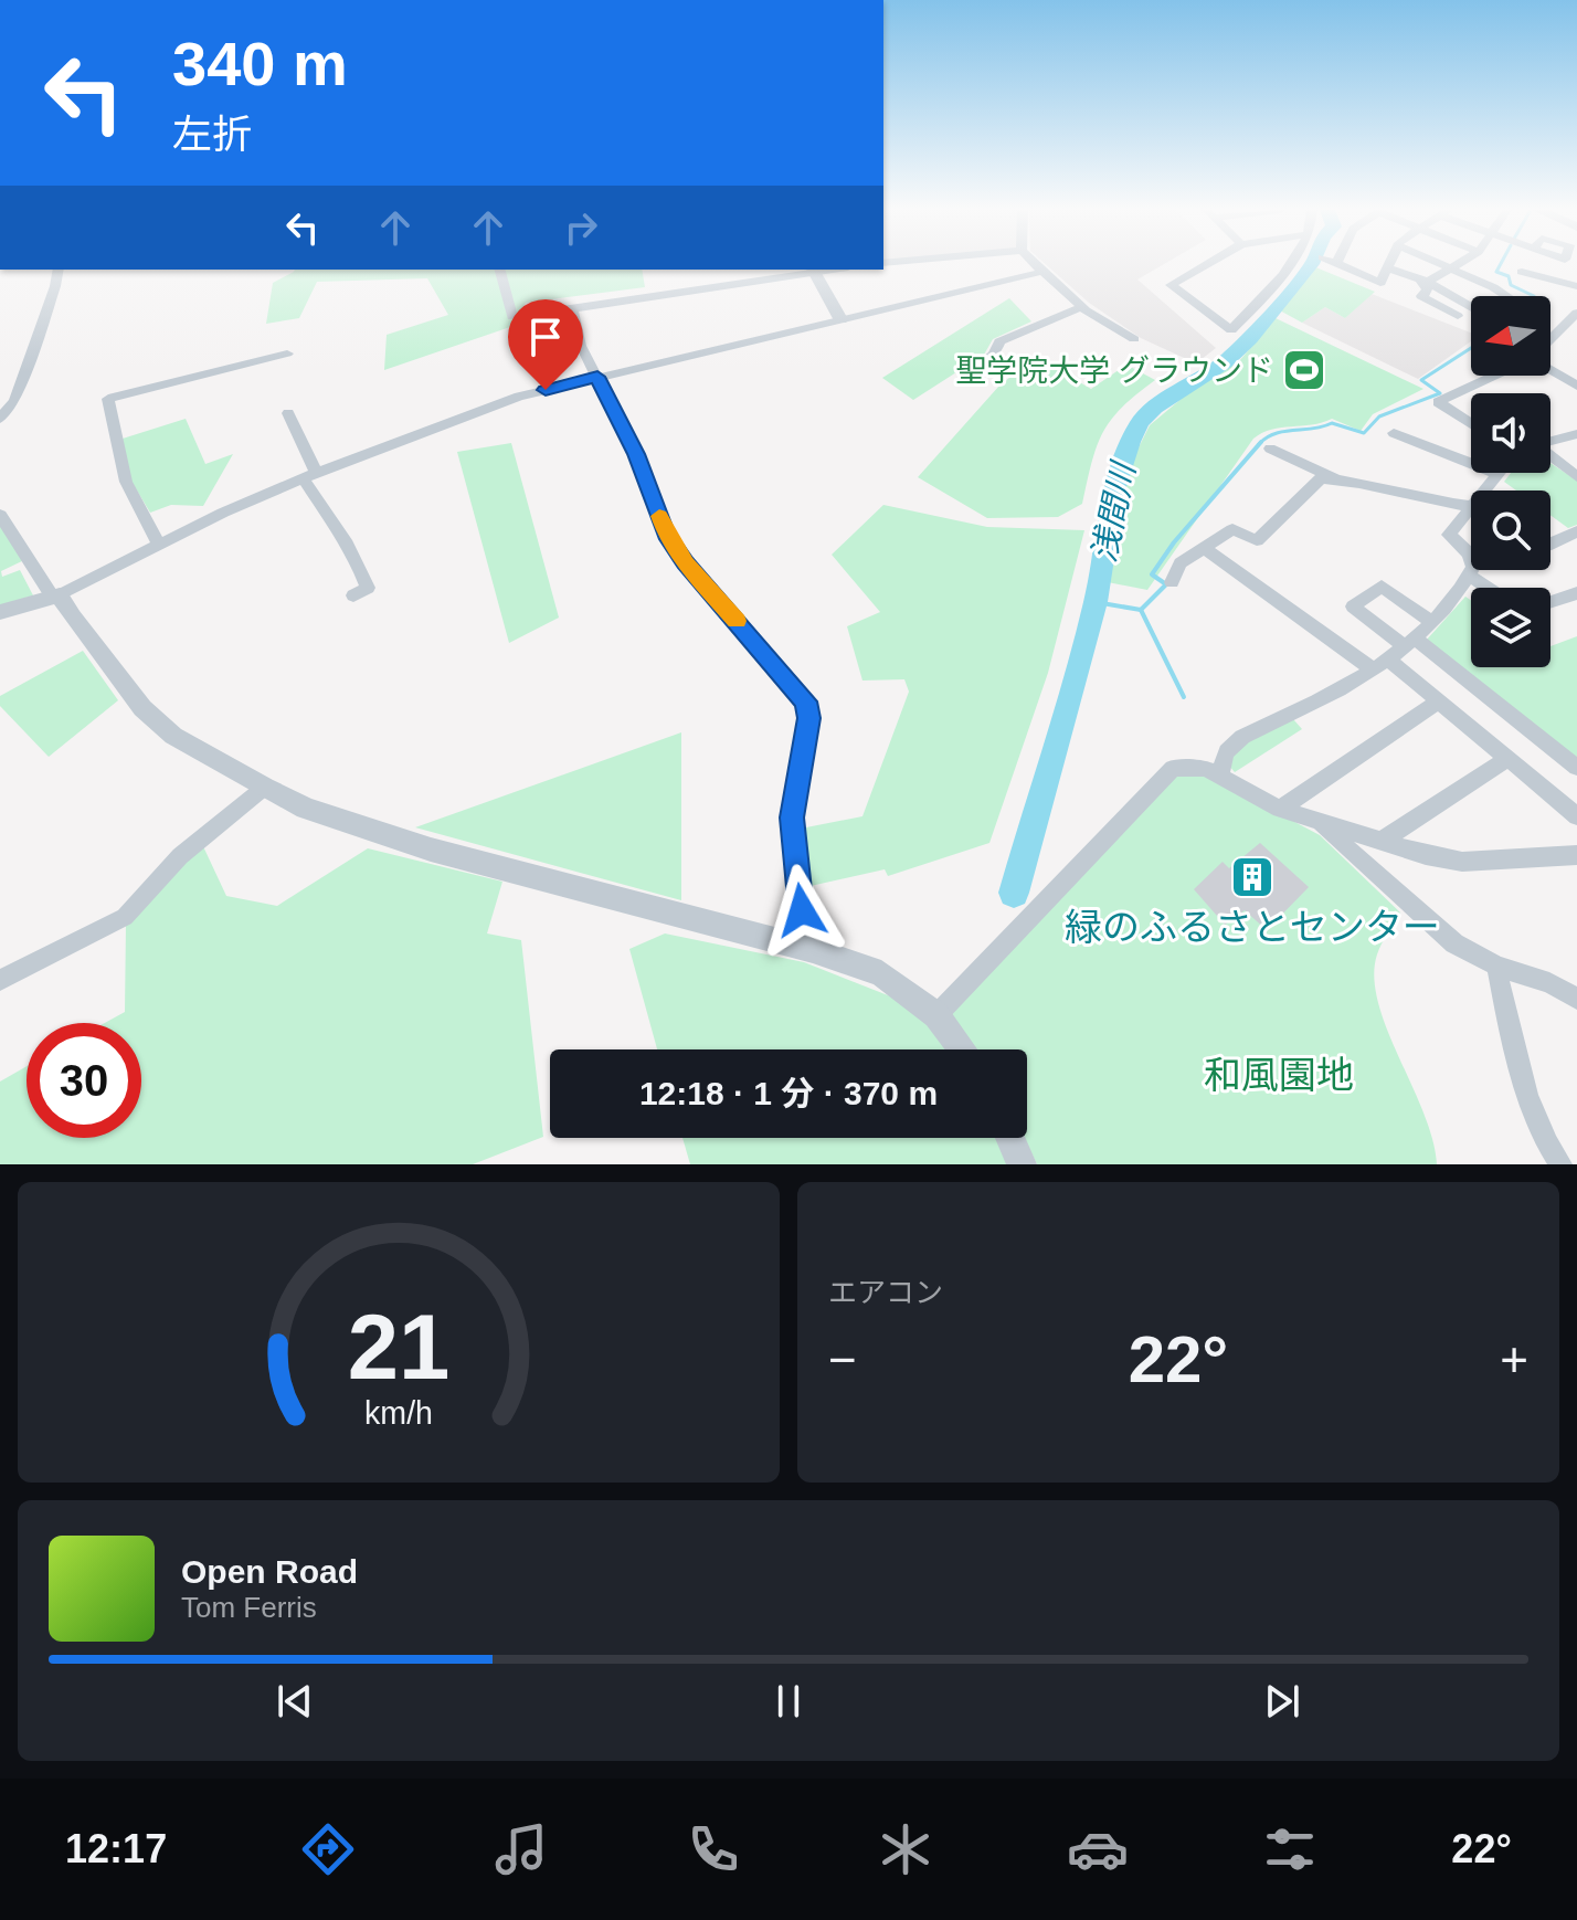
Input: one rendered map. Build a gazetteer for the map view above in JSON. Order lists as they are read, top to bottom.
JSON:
{
  "water": ["浅間川"],
  "parks": ["和風園地"],
  "places": {
    "sports": ["聖学院大学 グラウンド"],
    "building": ["緑のふるさとセンター"]
  },
  "north": "left",
  "page": {
    "turn": ["340 m", "左折"],
    "limit": "30",
    "trip": "12:18 · 1 分 · 370 m",
    "tile": "エアコン",
    "heat": ["−", "22°", "+"],
    "song": ["Open Road", "Tom Ferris"],
    "tabs": ["12:17", "22°"],
    "gauge": ["21", "km/h"]
  }
}
